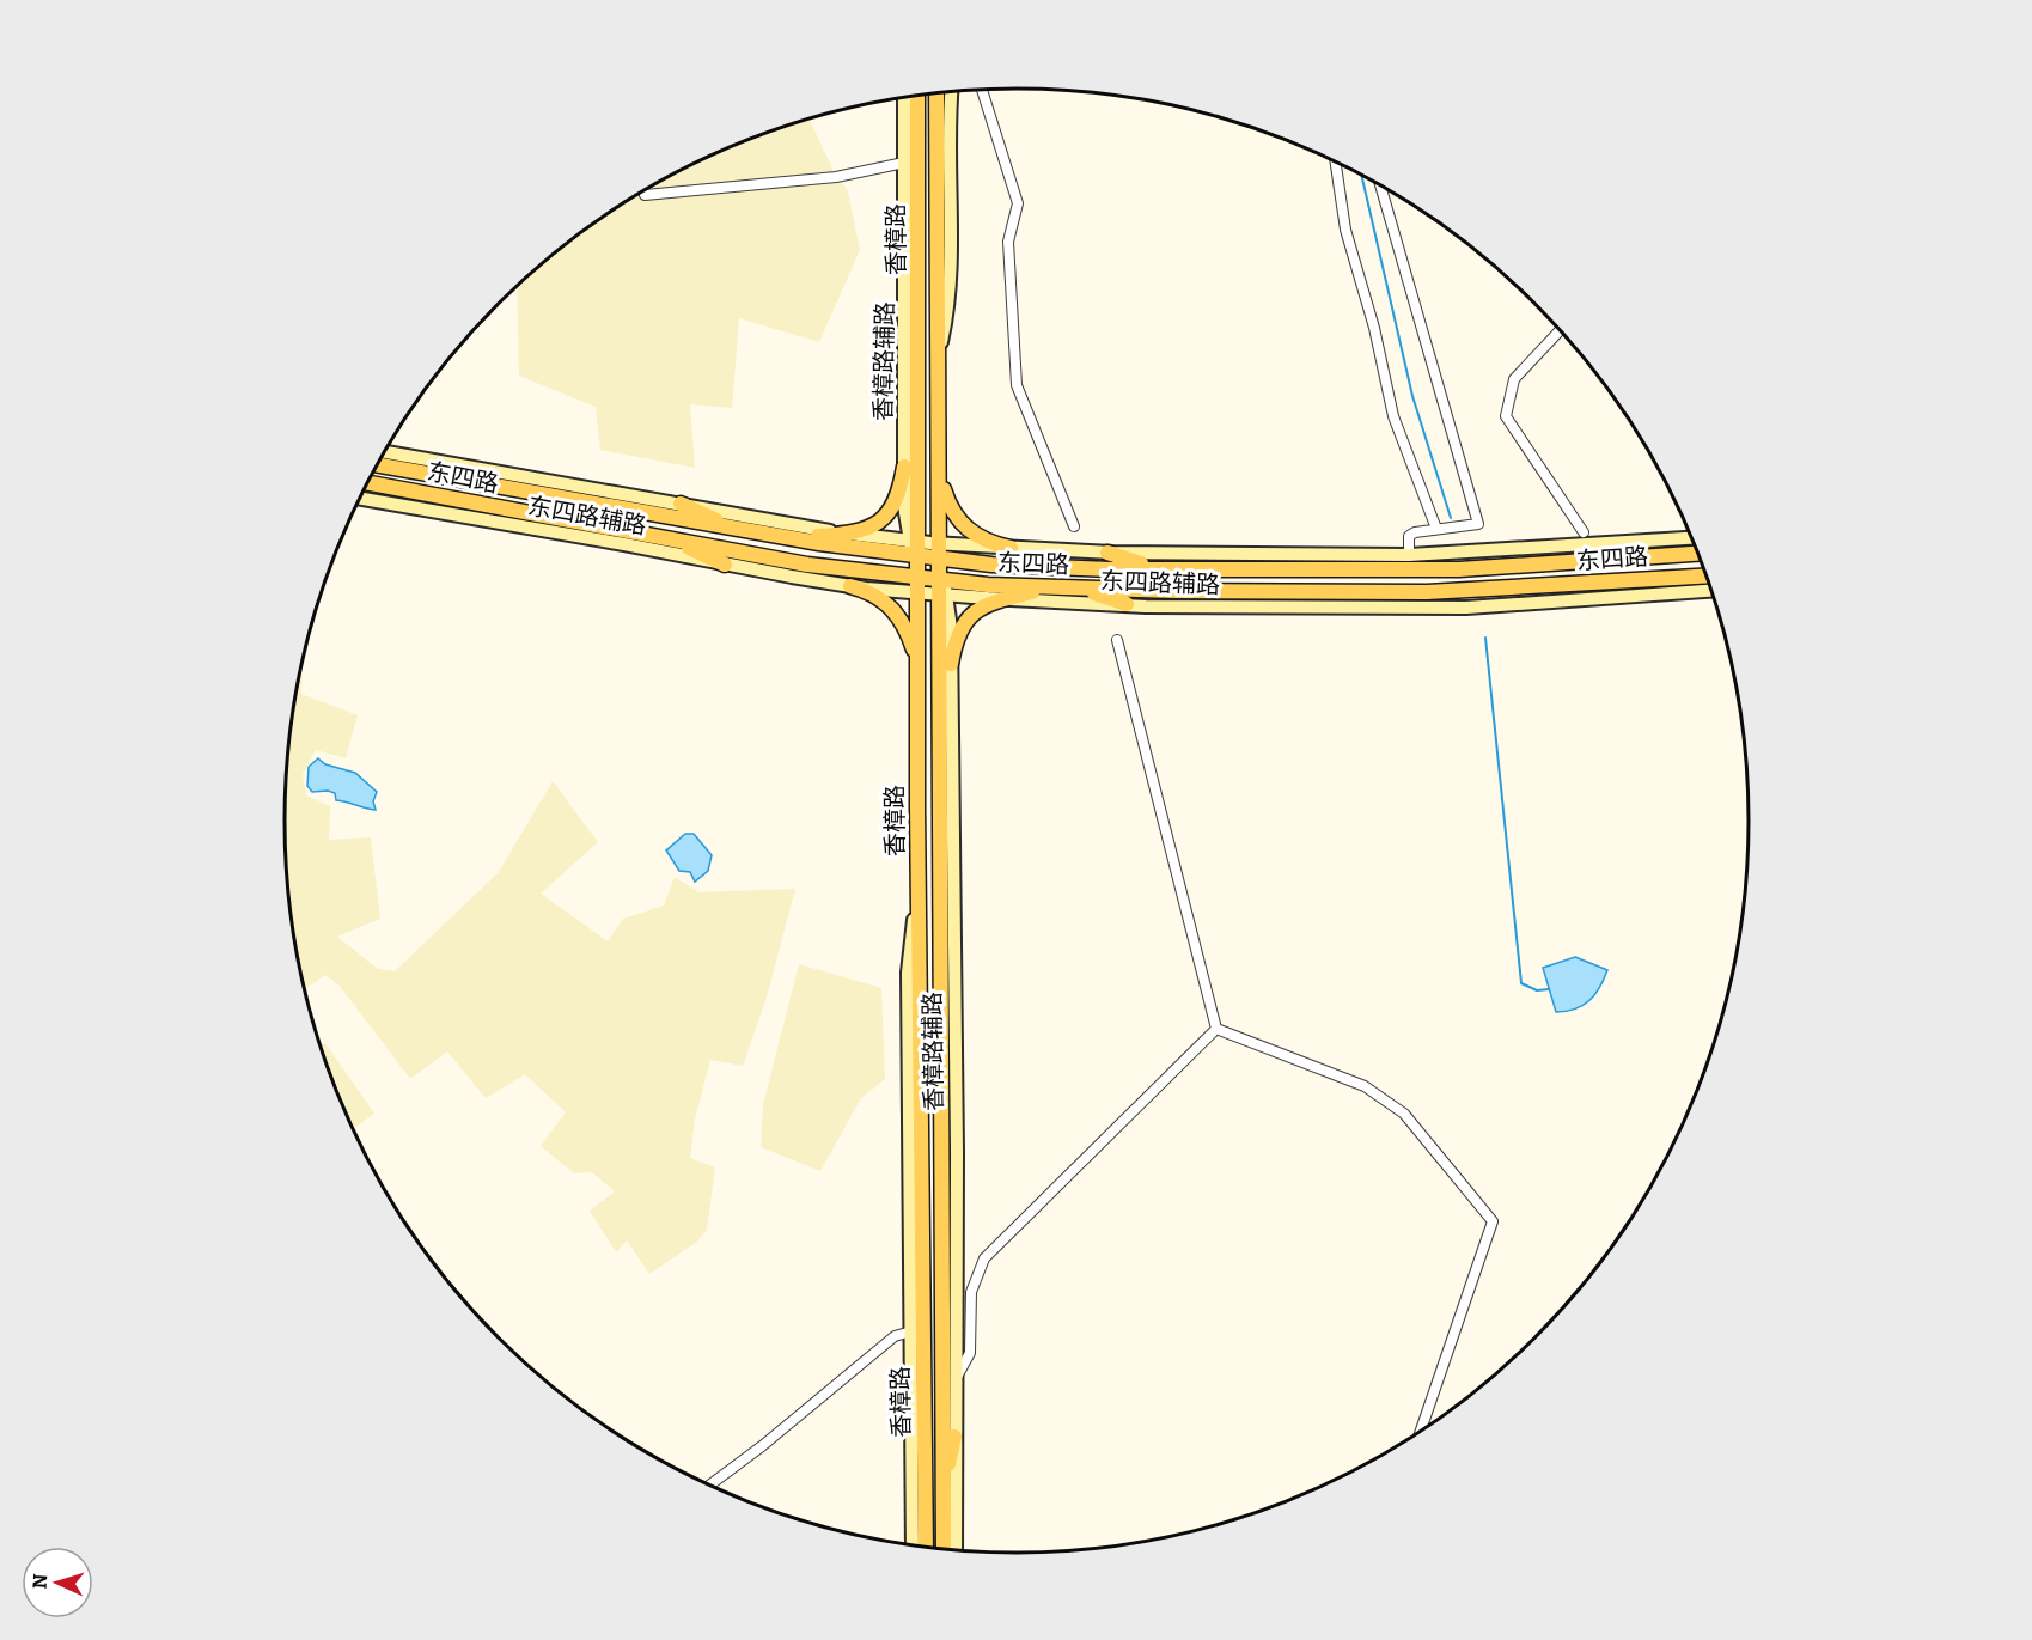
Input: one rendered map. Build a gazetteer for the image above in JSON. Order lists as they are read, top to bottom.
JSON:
{
  "streets": {
    "main road": [
      "香樟路",
      "香樟路辅路",
      "东四路",
      "东四路辅路"
    ]
  },
  "crossings": [
    ["香樟路", "香樟路辅路"],
    ["香樟路", "东四路"],
    ["香樟路", "东四路辅路"],
    ["香樟路辅路", "东四路"],
    ["香樟路辅路", "东四路辅路"],
    ["东四路", "东四路辅路"]
  ],
  "north": "left"
}
